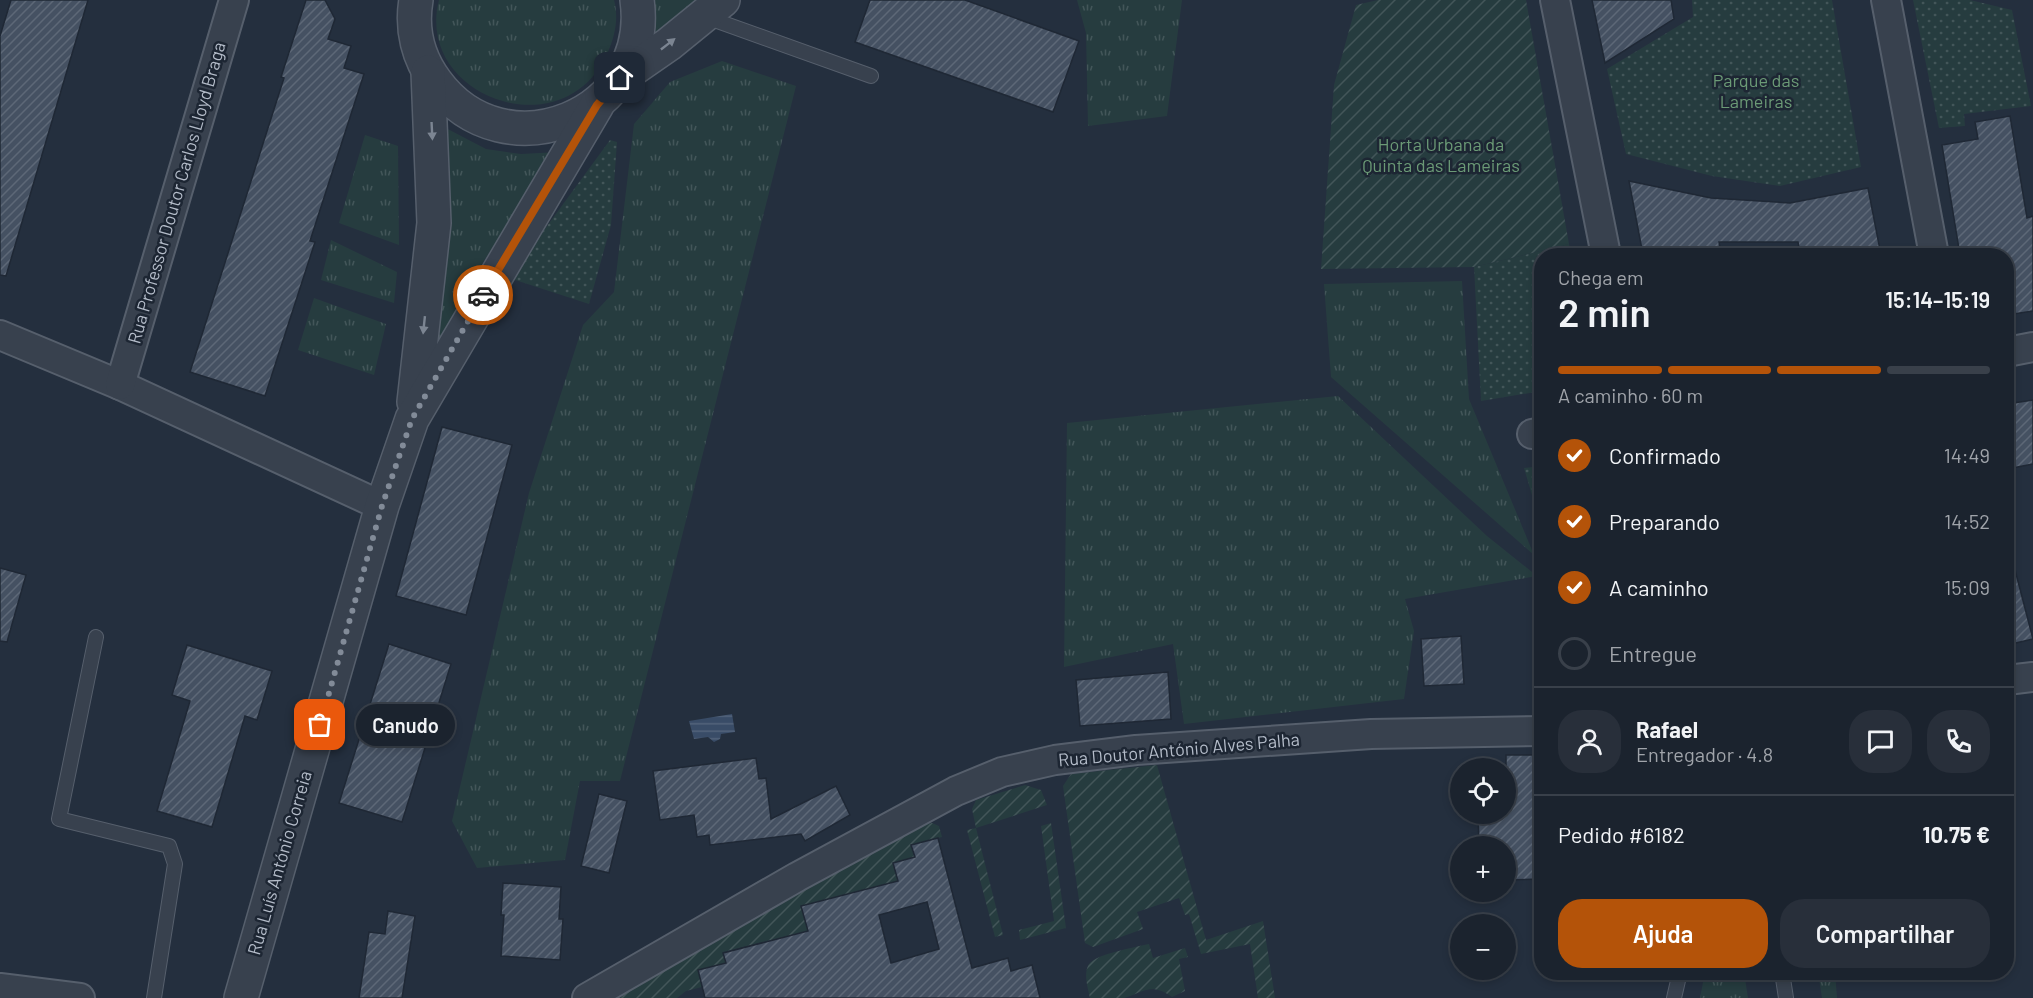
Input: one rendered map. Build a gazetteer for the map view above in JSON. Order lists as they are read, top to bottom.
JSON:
{
  "streets": {
    "street": ["Rua Professor Doutor Carlos Lloyd Braga", "Rua Doutor António Alves Palha", "Rua Luís António Correia"]
  },
  "parks": ["Parque das Lameiras", "Horta Urbana da Quinta das Lameiras"],
  "places": ["Canudo"],
  "page": {
    "heading": ["2 min", "Chega em", "15:14–15:19"],
    "panel": [
      "Rafael",
      "Entregador · 4.8",
      "Pedido #6182",
      "10.75 €"
    ],
    "bar": "A caminho · 60 m",
    "list": [
      ["Confirmado", "14:49"],
      ["Preparando", "14:52"],
      ["A caminho", "15:09"],
      "Entregue"
    ],
    "bubble": "Canudo",
    "map_buttons": ["+", "−"],
    "buttons": ["Ajuda", "Compartilhar"]
  }
}
